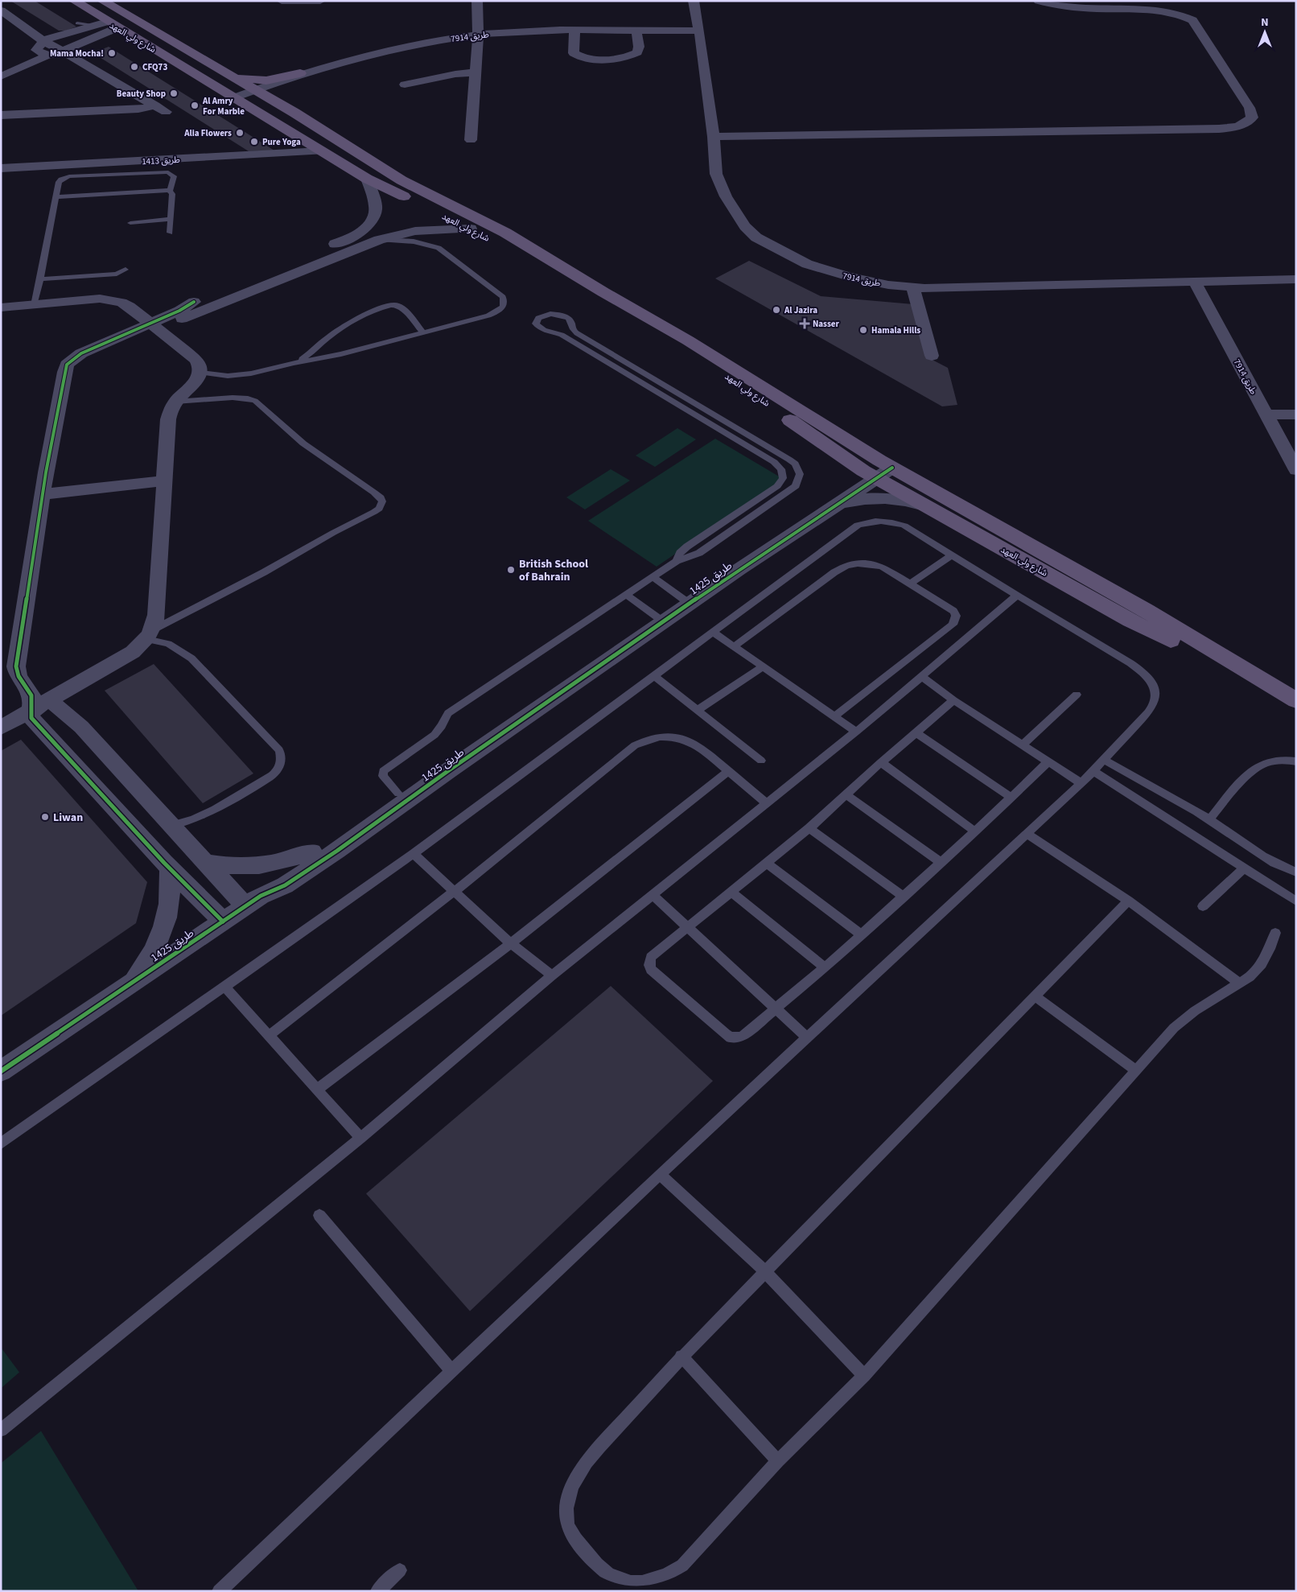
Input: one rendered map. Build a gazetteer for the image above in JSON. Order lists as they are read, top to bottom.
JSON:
{
  "streets": {
    "main road": ["شارع ولي العهد"],
    "street": ["طريق 7914", "طريق 1413", "طريق 1425"]
  },
  "crossings": [
    ["طريق 7914", "شارع ولي العهد"],
    ["شارع ولي العهد", "طريق 1413"],
    ["شارع ولي العهد", "طريق 1425"]
  ],
  "places": {
    "other": [
      "Mama Mocha!",
      "CFQ73",
      "Beauty Shop",
      "Al Amry For Marble",
      "Alia Flowers",
      "Pure Yoga",
      "Al Jazira",
      "Hamala Hills",
      "British School of Bahrain",
      "Liwan"
    ],
    "health": ["Nasser"]
  },
  "north": "top"
}
